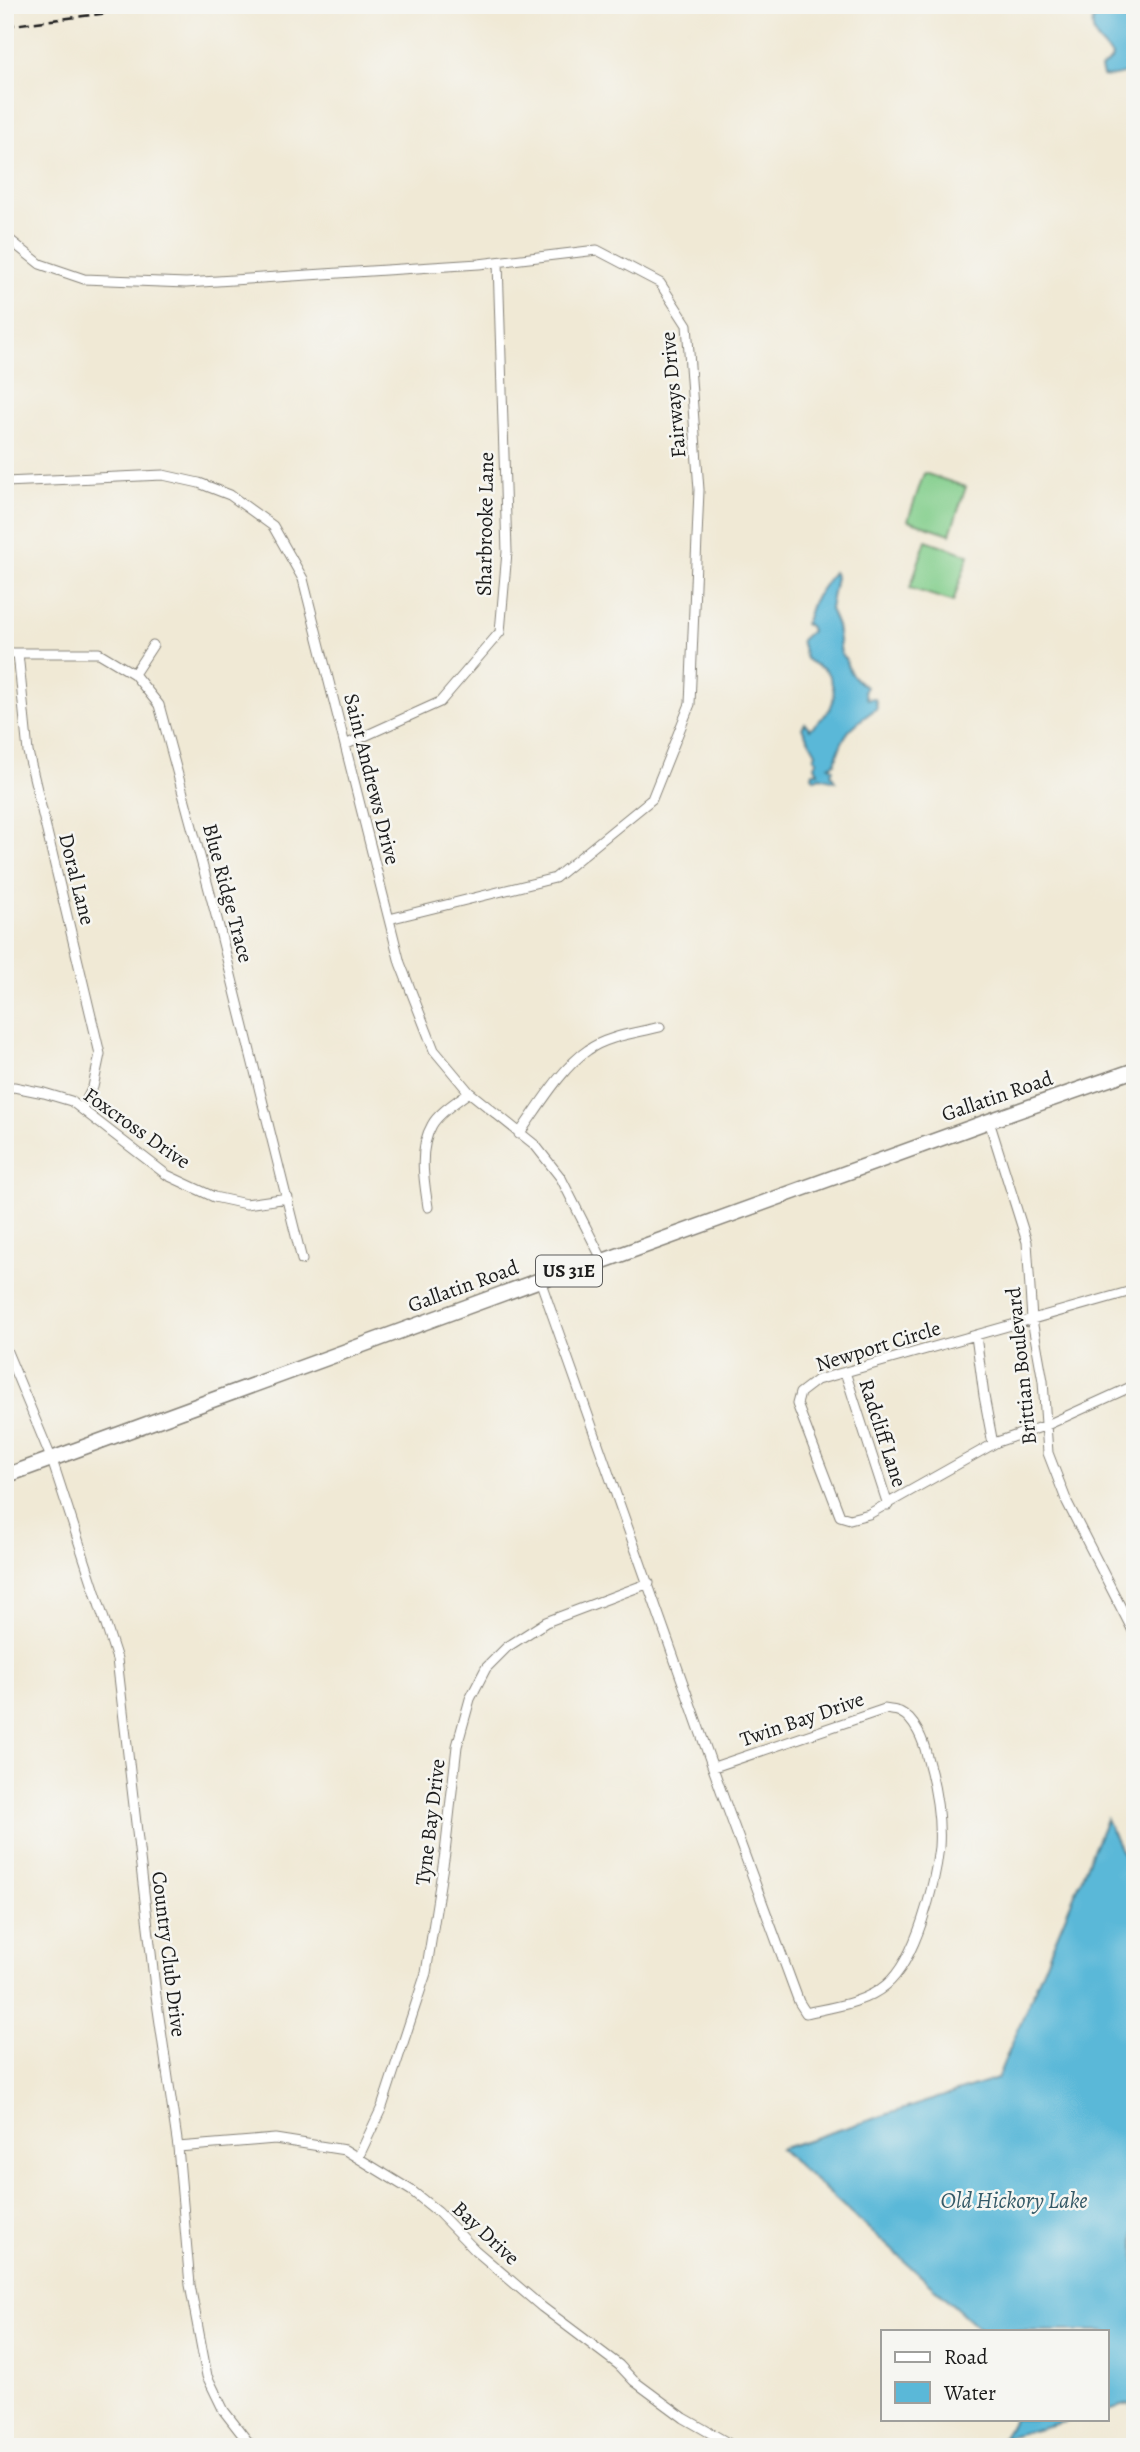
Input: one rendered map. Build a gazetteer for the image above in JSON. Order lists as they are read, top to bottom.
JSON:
{
  "streets": {
    "main road": ["Gallatin Road", "US 31E"],
    "street": [
      "Fairways Drive",
      "Sharbrooke Lane",
      "Saint Andrews Drive",
      "Doral Lane",
      "Blue Ridge Trace",
      "Foxcross Drive",
      "Newport Circle",
      "Brittian Boulevard",
      "Radcliff Lane",
      "Twin Bay Drive",
      "Tyne Bay Drive",
      "Country Club Drive",
      "Bay Drive"
    ]
  },
  "crossings": [
    ["Fairways Drive", "Sharbrooke Lane"],
    ["Fairways Drive", "Saint Andrews Drive"],
    ["Sharbrooke Lane", "Saint Andrews Drive"],
    ["Saint Andrews Drive", "Gallatin Road"],
    ["Doral Lane", "Blue Ridge Trace"],
    ["Doral Lane", "Foxcross Drive"],
    ["Blue Ridge Trace", "Foxcross Drive"],
    ["Gallatin Road", "Brittian Boulevard"],
    ["Gallatin Road", "Country Club Drive"],
    ["Newport Circle", "Brittian Boulevard"],
    ["Newport Circle", "Radcliff Lane"],
    ["Tyne Bay Drive", "Bay Drive"],
    ["Country Club Drive", "Bay Drive"]
  ],
  "water": ["Old Hickory Lake"],
  "legend": ["Road", "Water"]
}
